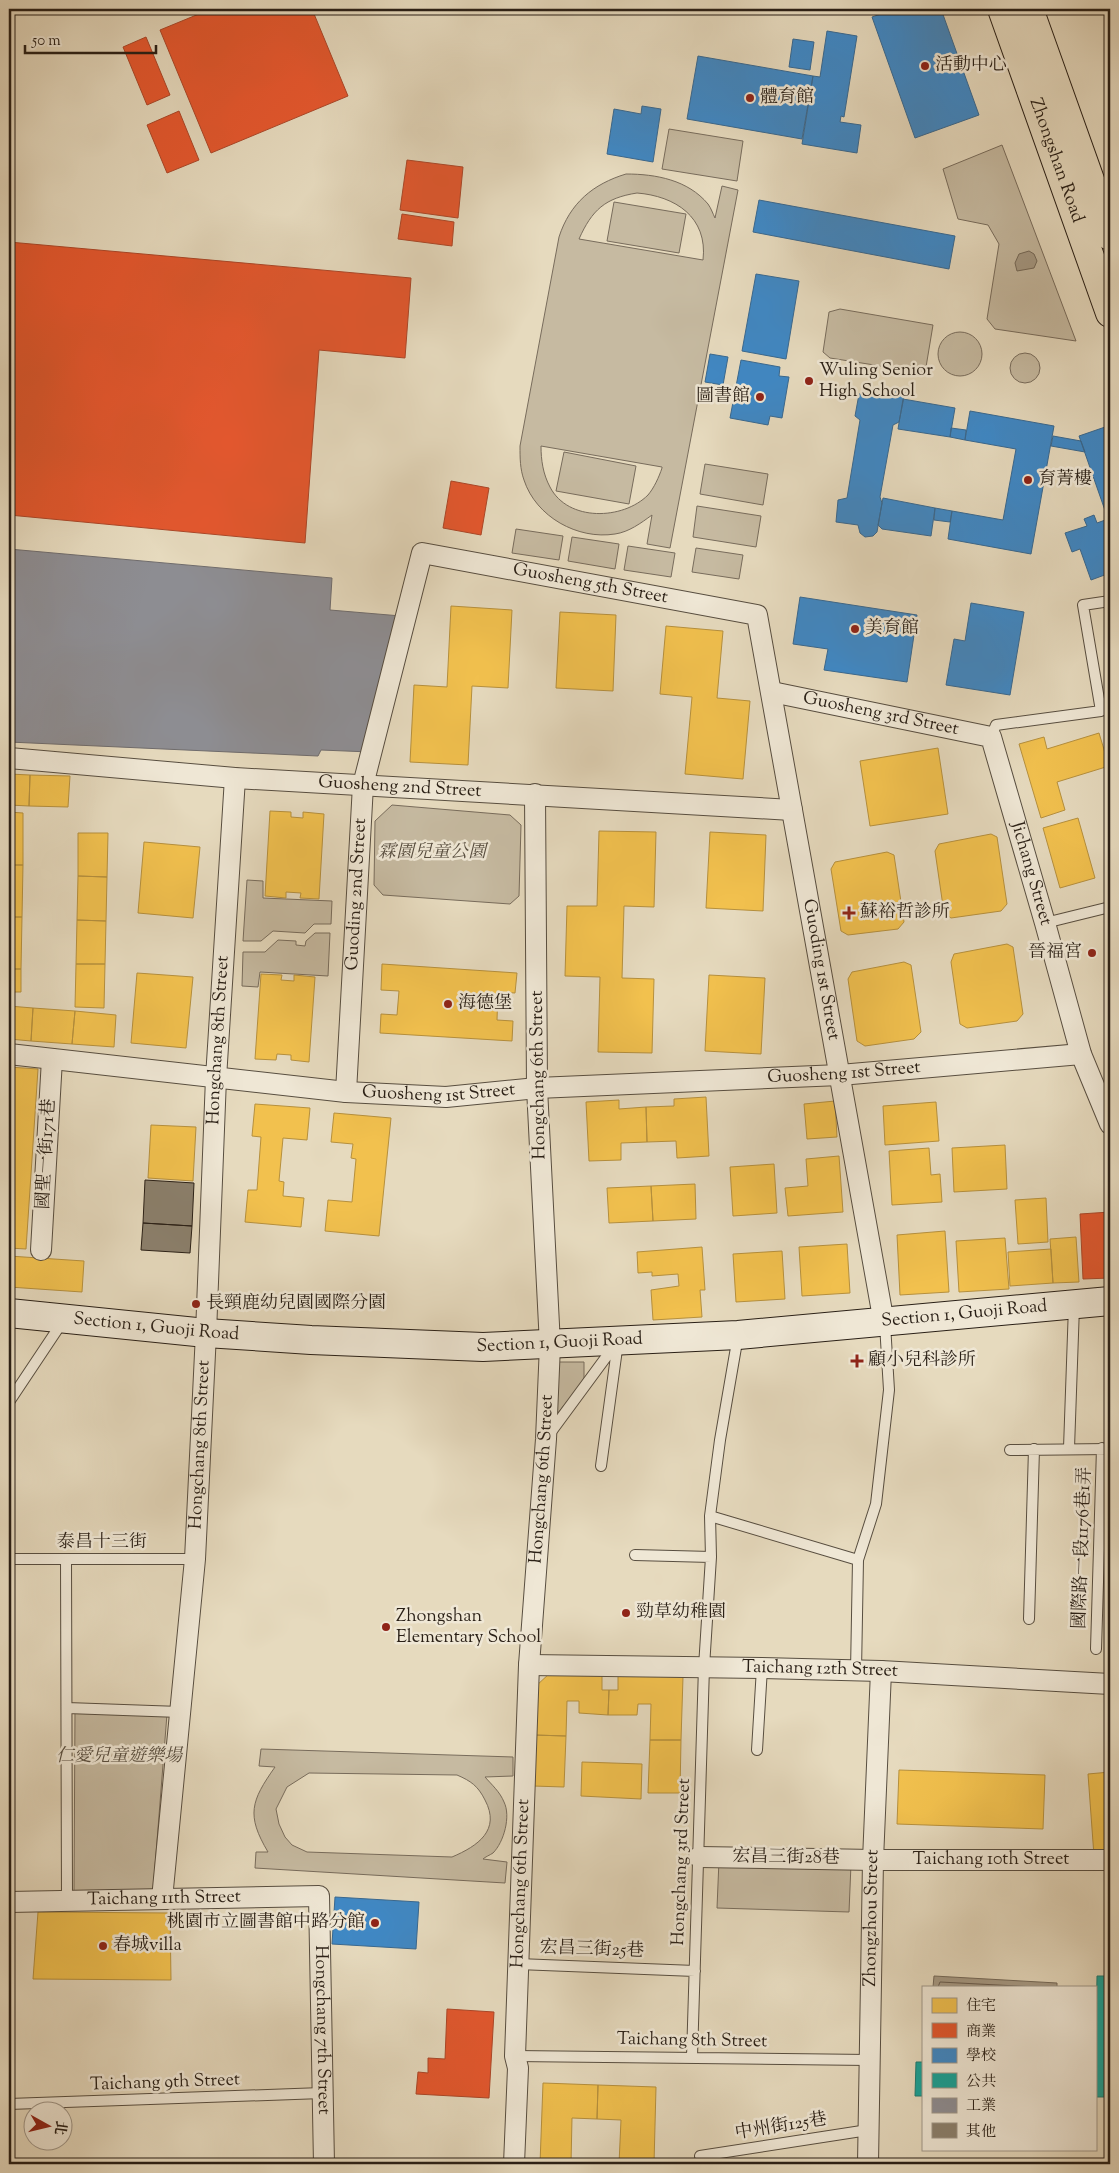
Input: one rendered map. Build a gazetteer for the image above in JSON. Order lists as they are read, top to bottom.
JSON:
{
  "streets": {
    "main road": ["Zhongshan Road"],
    "street": [
      "Guosheng 5th Street",
      "Guosheng 3rd Street",
      "Guosheng 2nd Street",
      "Jichang Street",
      "Guoding 2nd Street",
      "Guoding 1st Street",
      "Hongchang 8th Street",
      "Guosheng 1st Street",
      "Hongchang 6th Street",
      "國聖一街171巷",
      "Section 1, Guoji Road",
      "Taichang 12th Street",
      "宏昌三街28巷",
      "Taichang 10th Street",
      "Taichang 11th Street",
      "Zhongzhou Street",
      "Hongchang 7th Street"
    ],
    "lane": [
      "泰昌十三街",
      "國際路一段1176巷1弄",
      "Hongchang 3rd Street",
      "宏昌三街25巷",
      "Taichang 8th Street",
      "Taichang 9th Street",
      "中州街125巷"
    ]
  },
  "crossings": [
    ["Guosheng 5th Street", "Guoding 2nd Street"],
    ["Guosheng 5th Street", "Guoding 1st Street"],
    ["Guosheng 3rd Street", "Jichang Street"],
    ["Guosheng 3rd Street", "Guoding 1st Street"],
    ["Guosheng 2nd Street", "Guoding 2nd Street"],
    ["Guosheng 2nd Street", "Guoding 1st Street"],
    ["Guosheng 2nd Street", "Hongchang 8th Street"],
    ["Guosheng 2nd Street", "Hongchang 6th Street"],
    ["Jichang Street", "Guosheng 1st Street"],
    ["Guoding 2nd Street", "Guosheng 1st Street"],
    ["Guoding 1st Street", "Guosheng 1st Street"],
    ["Guoding 1st Street", "Section 1, Guoji Road"],
    ["Hongchang 8th Street", "Guosheng 1st Street"],
    ["Hongchang 8th Street", "Section 1, Guoji Road"],
    ["Hongchang 8th Street", "泰昌十三街"],
    ["Hongchang 8th Street", "Taichang 11th Street"],
    ["Guosheng 1st Street", "Hongchang 6th Street"],
    ["Guosheng 1st Street", "國聖一街171巷"],
    ["Hongchang 6th Street", "Section 1, Guoji Road"],
    ["Hongchang 6th Street", "Taichang 12th Street"],
    ["Hongchang 6th Street", "宏昌三街25巷"],
    ["Hongchang 6th Street", "Taichang 8th Street"],
    ["Section 1, Guoji Road", "Hongchang 3rd Street"],
    ["Taichang 12th Street", "Hongchang 3rd Street"],
    ["Taichang 12th Street", "Zhongzhou Street"],
    ["宏昌三街28巷", "Taichang 10th Street"],
    ["宏昌三街28巷", "Hongchang 3rd Street"],
    ["宏昌三街28巷", "Zhongzhou Street"],
    ["Taichang 10th Street", "Zhongzhou Street"],
    ["Hongchang 3rd Street", "宏昌三街25巷"],
    ["Hongchang 3rd Street", "Taichang 8th Street"],
    ["Taichang 11th Street", "Hongchang 7th Street"],
    ["Zhongzhou Street", "Taichang 8th Street"],
    ["Zhongzhou Street", "中州街125巷"],
    ["Hongchang 7th Street", "Taichang 9th Street"]
  ],
  "parks": ["霖園兒童公園", "仁愛兒童遊樂場"],
  "places": {
    "other": [
      "活動中心",
      "體育館",
      "Wuling Senior High School",
      "圖書館",
      "育菁樓",
      "美育館",
      "晉福宮",
      "海德堡",
      "長頸鹿幼兒園國際分園",
      "勁草幼稚園",
      "Zhongshan Elementary School",
      "桃園市立圖書館中路分館",
      "春城villa"
    ],
    "health": ["蘇裕哲診所", "顧小兒科診所"]
  },
  "legend": [
    "住宅",
    "商業",
    "學校",
    "公共",
    "工業",
    "其他"
  ],
  "scale_bar": "50 m",
  "north": "right"
}
